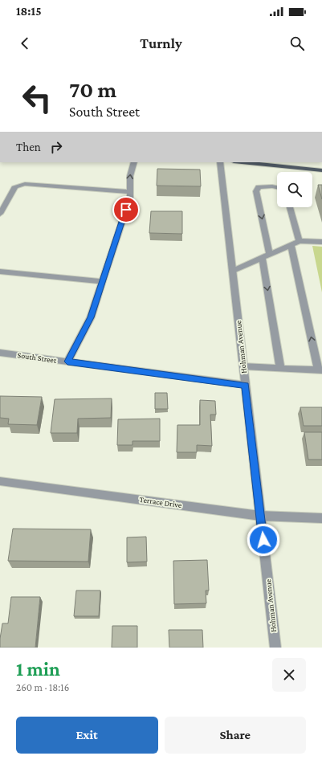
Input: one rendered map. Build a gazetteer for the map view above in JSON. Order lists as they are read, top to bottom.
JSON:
{
  "streets": {
    "street": ["Hohman Avenue", "South Street", "Terrace Drive"]
  },
  "crossings": [
    ["Hohman Avenue", "South Street"],
    ["Hohman Avenue", "Terrace Drive"]
  ],
  "page": {
    "status": "18:15",
    "header": "Turnly",
    "turn": ["70 m", "South Street"],
    "then": "Then",
    "heading": ["1 min", "260 m · 18:16"],
    "buttons": ["Exit", "Share"]
  }
}
